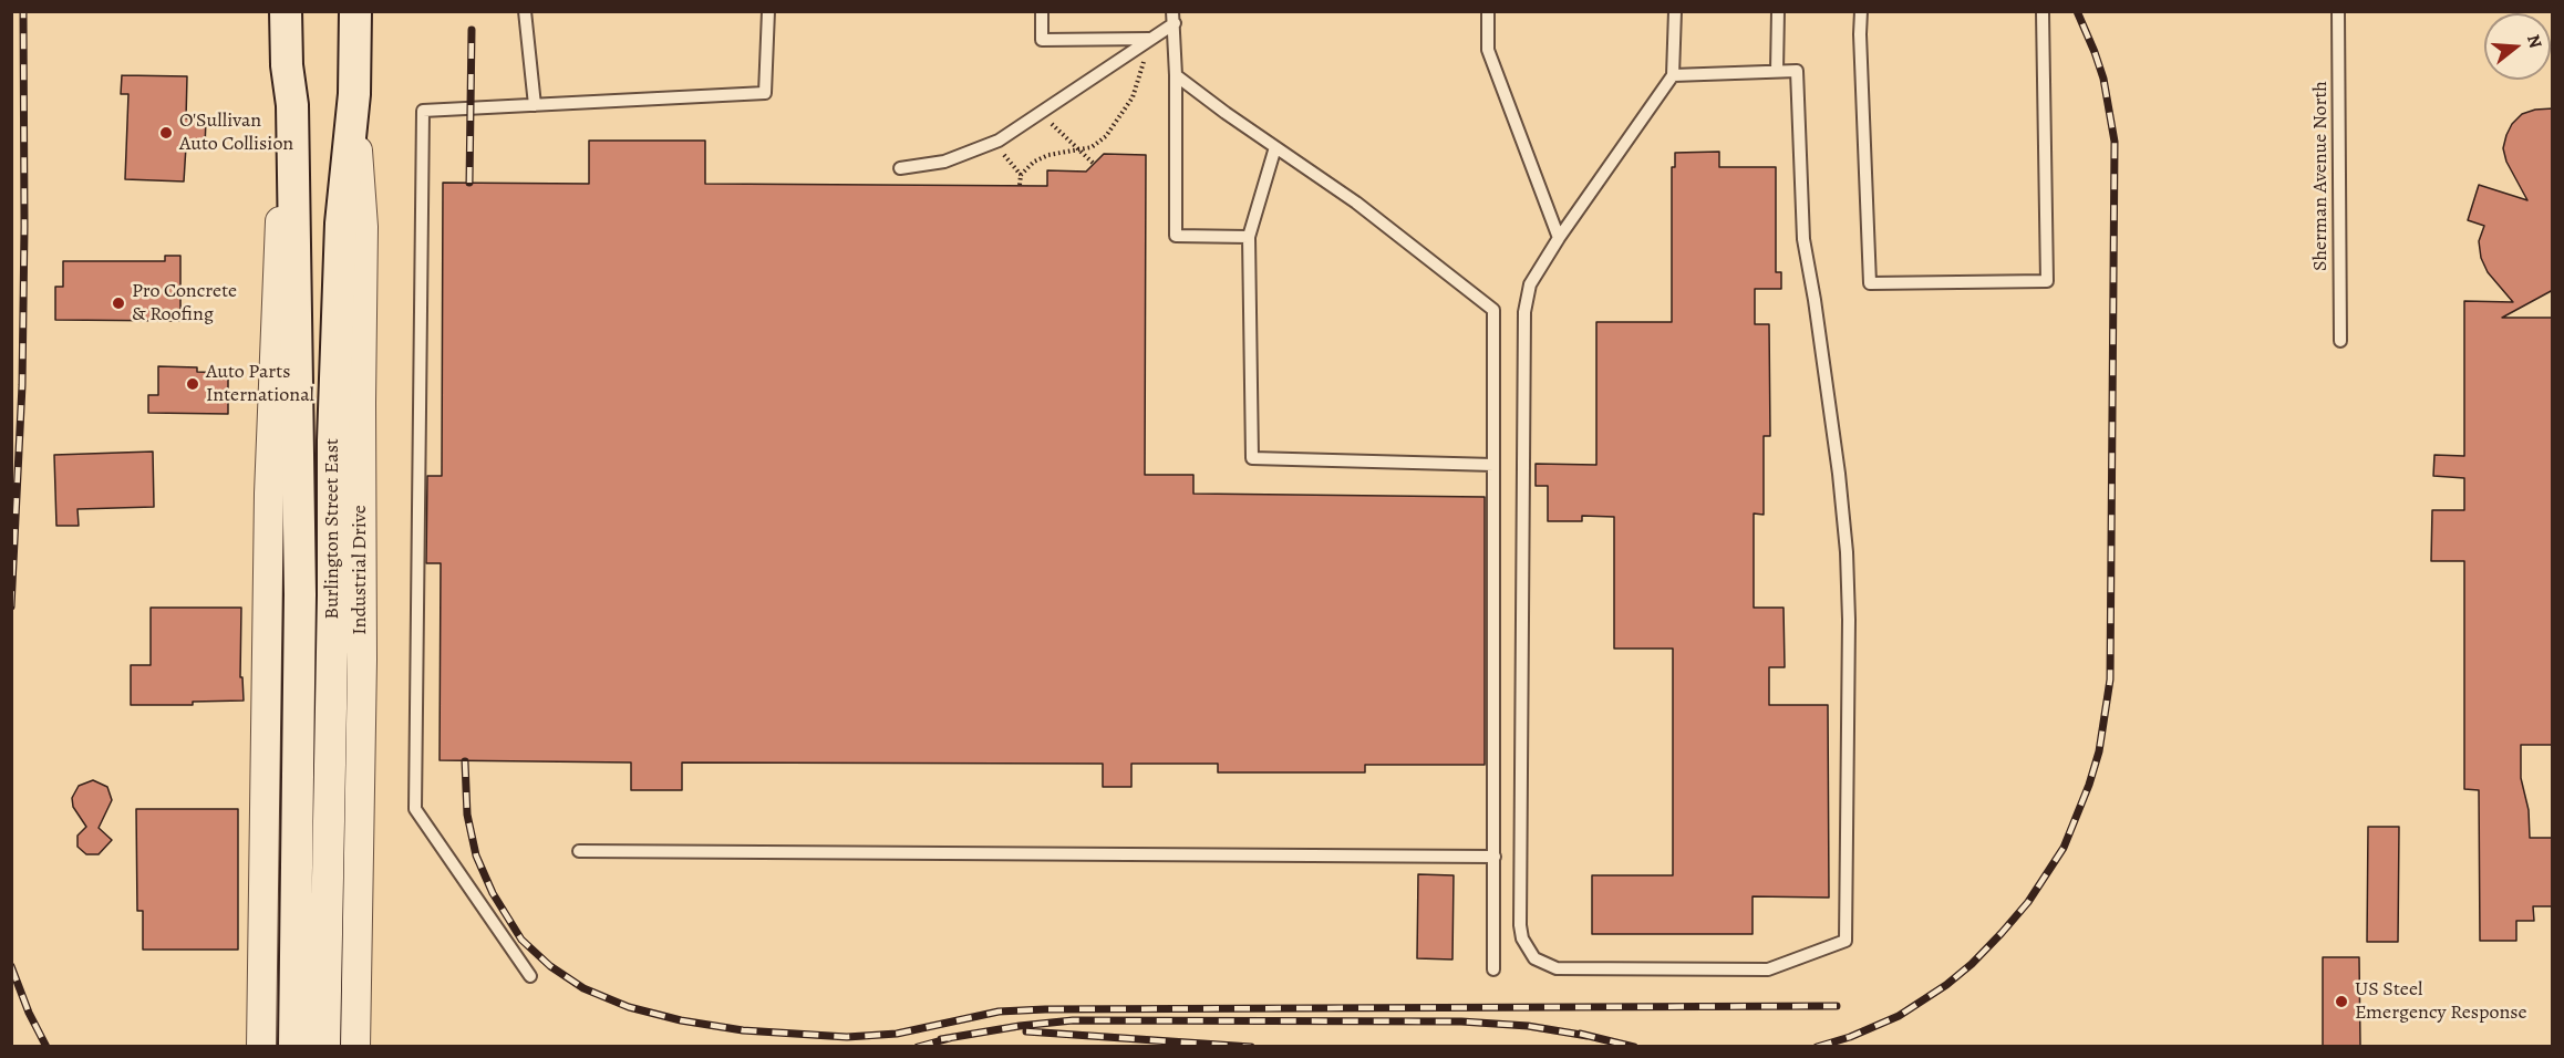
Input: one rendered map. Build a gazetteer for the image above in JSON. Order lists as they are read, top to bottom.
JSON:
{
  "streets": {
    "main road": ["Burlington Street East"],
    "street": ["Industrial Drive"],
    "lane": ["Sherman Avenue North"]
  },
  "crossings": [
    ["Burlington Street East", "Industrial Drive"]
  ],
  "places": [
    "O'Sullivan Auto Collision",
    "Pro Concrete & Roofing",
    "Auto Parts International",
    "US Steel Emergency Response"
  ],
  "north": "right"
}
